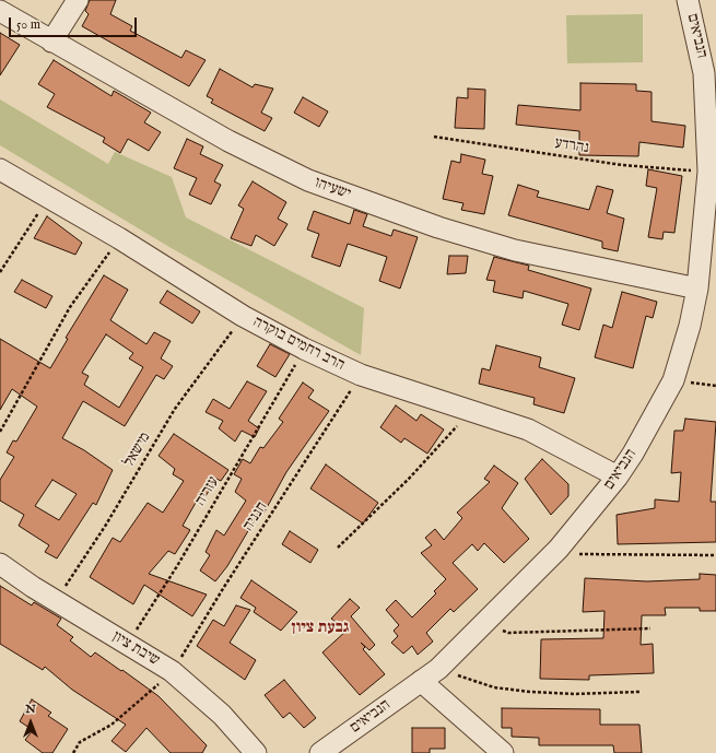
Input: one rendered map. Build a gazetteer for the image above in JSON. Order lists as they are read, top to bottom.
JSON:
{
  "streets": {
    "street": [
      "הנביאים",
      "ישעיהו",
      "הרב רחמים בוקרה",
      "שיבת ציון"
    ],
    "path": [
      "נהרדע",
      "מישאל",
      "עזריה",
      "חנניה"
    ]
  },
  "crossings": [
    ["הנביאים", "נהרדע"],
    ["הנביאים", "ישעיהו"],
    ["הנביאים", "הרב רחמים בוקרה"],
    ["הרב רחמים בוקרה", "מישאל"],
    ["הרב רחמים בוקרה", "עזריה"],
    ["הרב רחמים בוקרה", "חנניה"],
    ["מישאל", "שיבת ציון"],
    ["עזריה", "שיבת ציון"],
    ["חנניה", "שיבת ציון"]
  ],
  "districts": ["גבעת ציון"],
  "scale_bar": "50 m",
  "north": "top"
}
